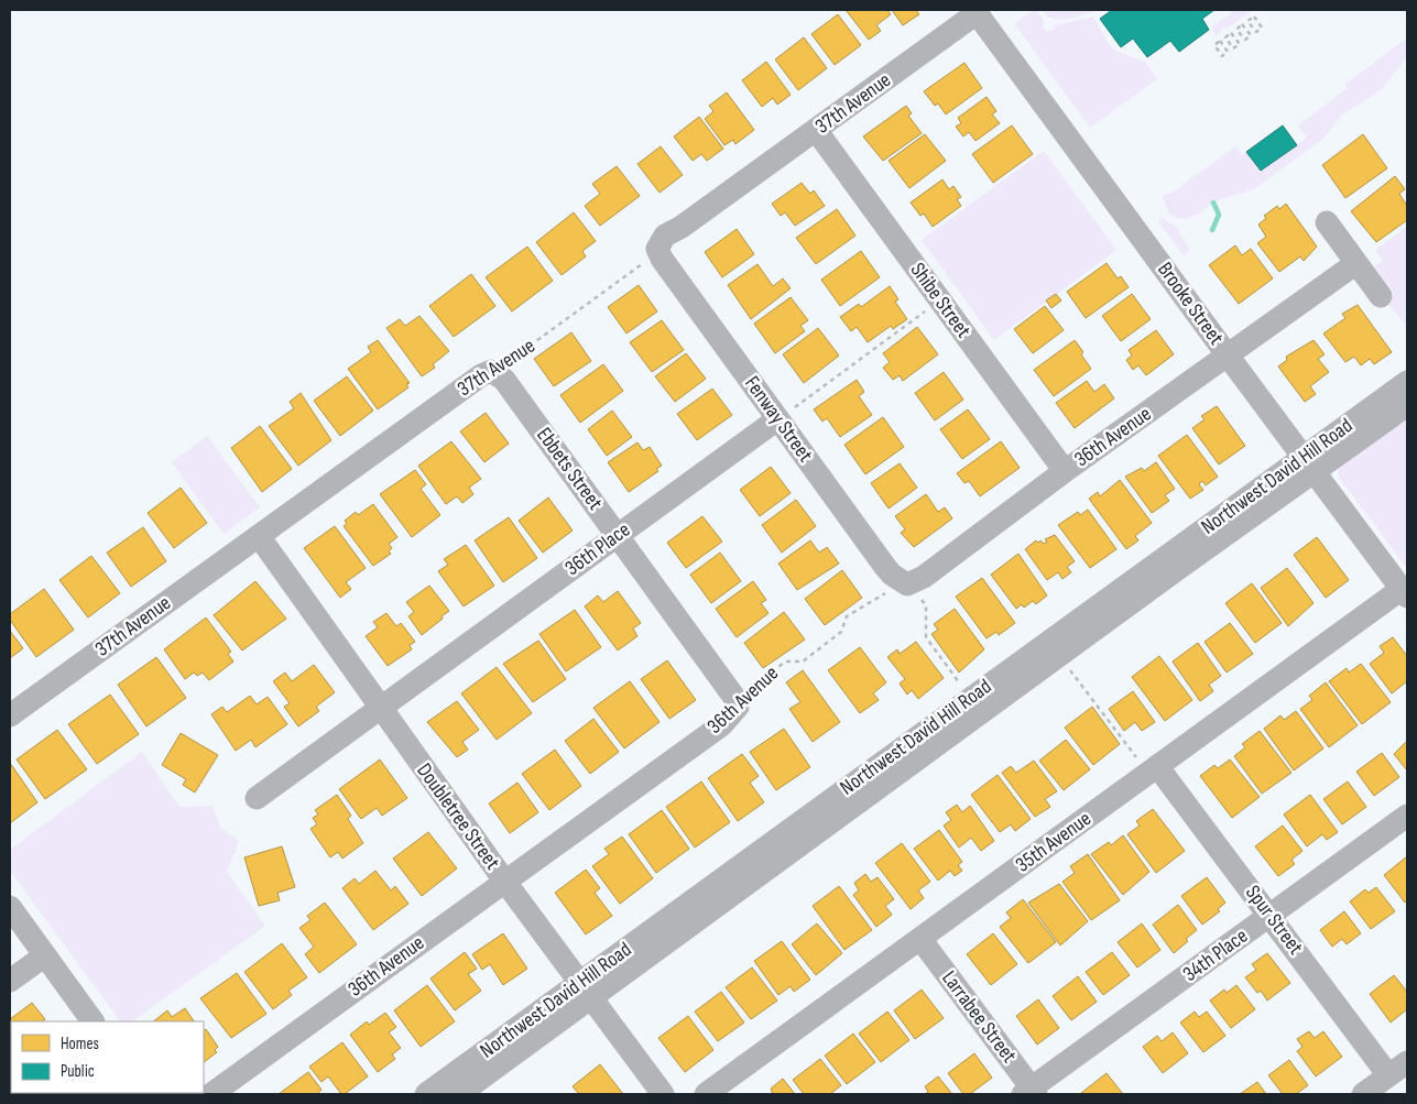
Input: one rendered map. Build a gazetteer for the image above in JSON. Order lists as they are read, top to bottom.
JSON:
{
  "streets": {
    "street": [
      "37th Avenue",
      "Shibe Street",
      "Brooke Street",
      "Fenway Street",
      "36th Avenue",
      "Ebbets Street",
      "Northwest David Hill Road",
      "36th Place",
      "Doubletree Street",
      "35th Avenue",
      "Spur Street",
      "34th Place",
      "Larrabee Street"
    ]
  },
  "crossings": [
    ["37th Avenue", "Shibe Street"],
    ["37th Avenue", "Brooke Street"],
    ["37th Avenue", "Fenway Street"],
    ["37th Avenue", "Ebbets Street"],
    ["37th Avenue", "Doubletree Street"],
    ["Shibe Street", "36th Avenue"],
    ["Brooke Street", "36th Avenue"],
    ["Brooke Street", "Northwest David Hill Road"],
    ["Brooke Street", "35th Avenue"],
    ["Fenway Street", "36th Avenue"],
    ["Fenway Street", "36th Place"],
    ["36th Avenue", "Ebbets Street"],
    ["36th Avenue", "Doubletree Street"],
    ["Ebbets Street", "36th Place"],
    ["Northwest David Hill Road", "Doubletree Street"],
    ["36th Place", "Doubletree Street"],
    ["35th Avenue", "Spur Street"],
    ["35th Avenue", "Larrabee Street"],
    ["Spur Street", "34th Place"],
    ["34th Place", "Larrabee Street"]
  ],
  "legend": ["Homes", "Public"]
}
